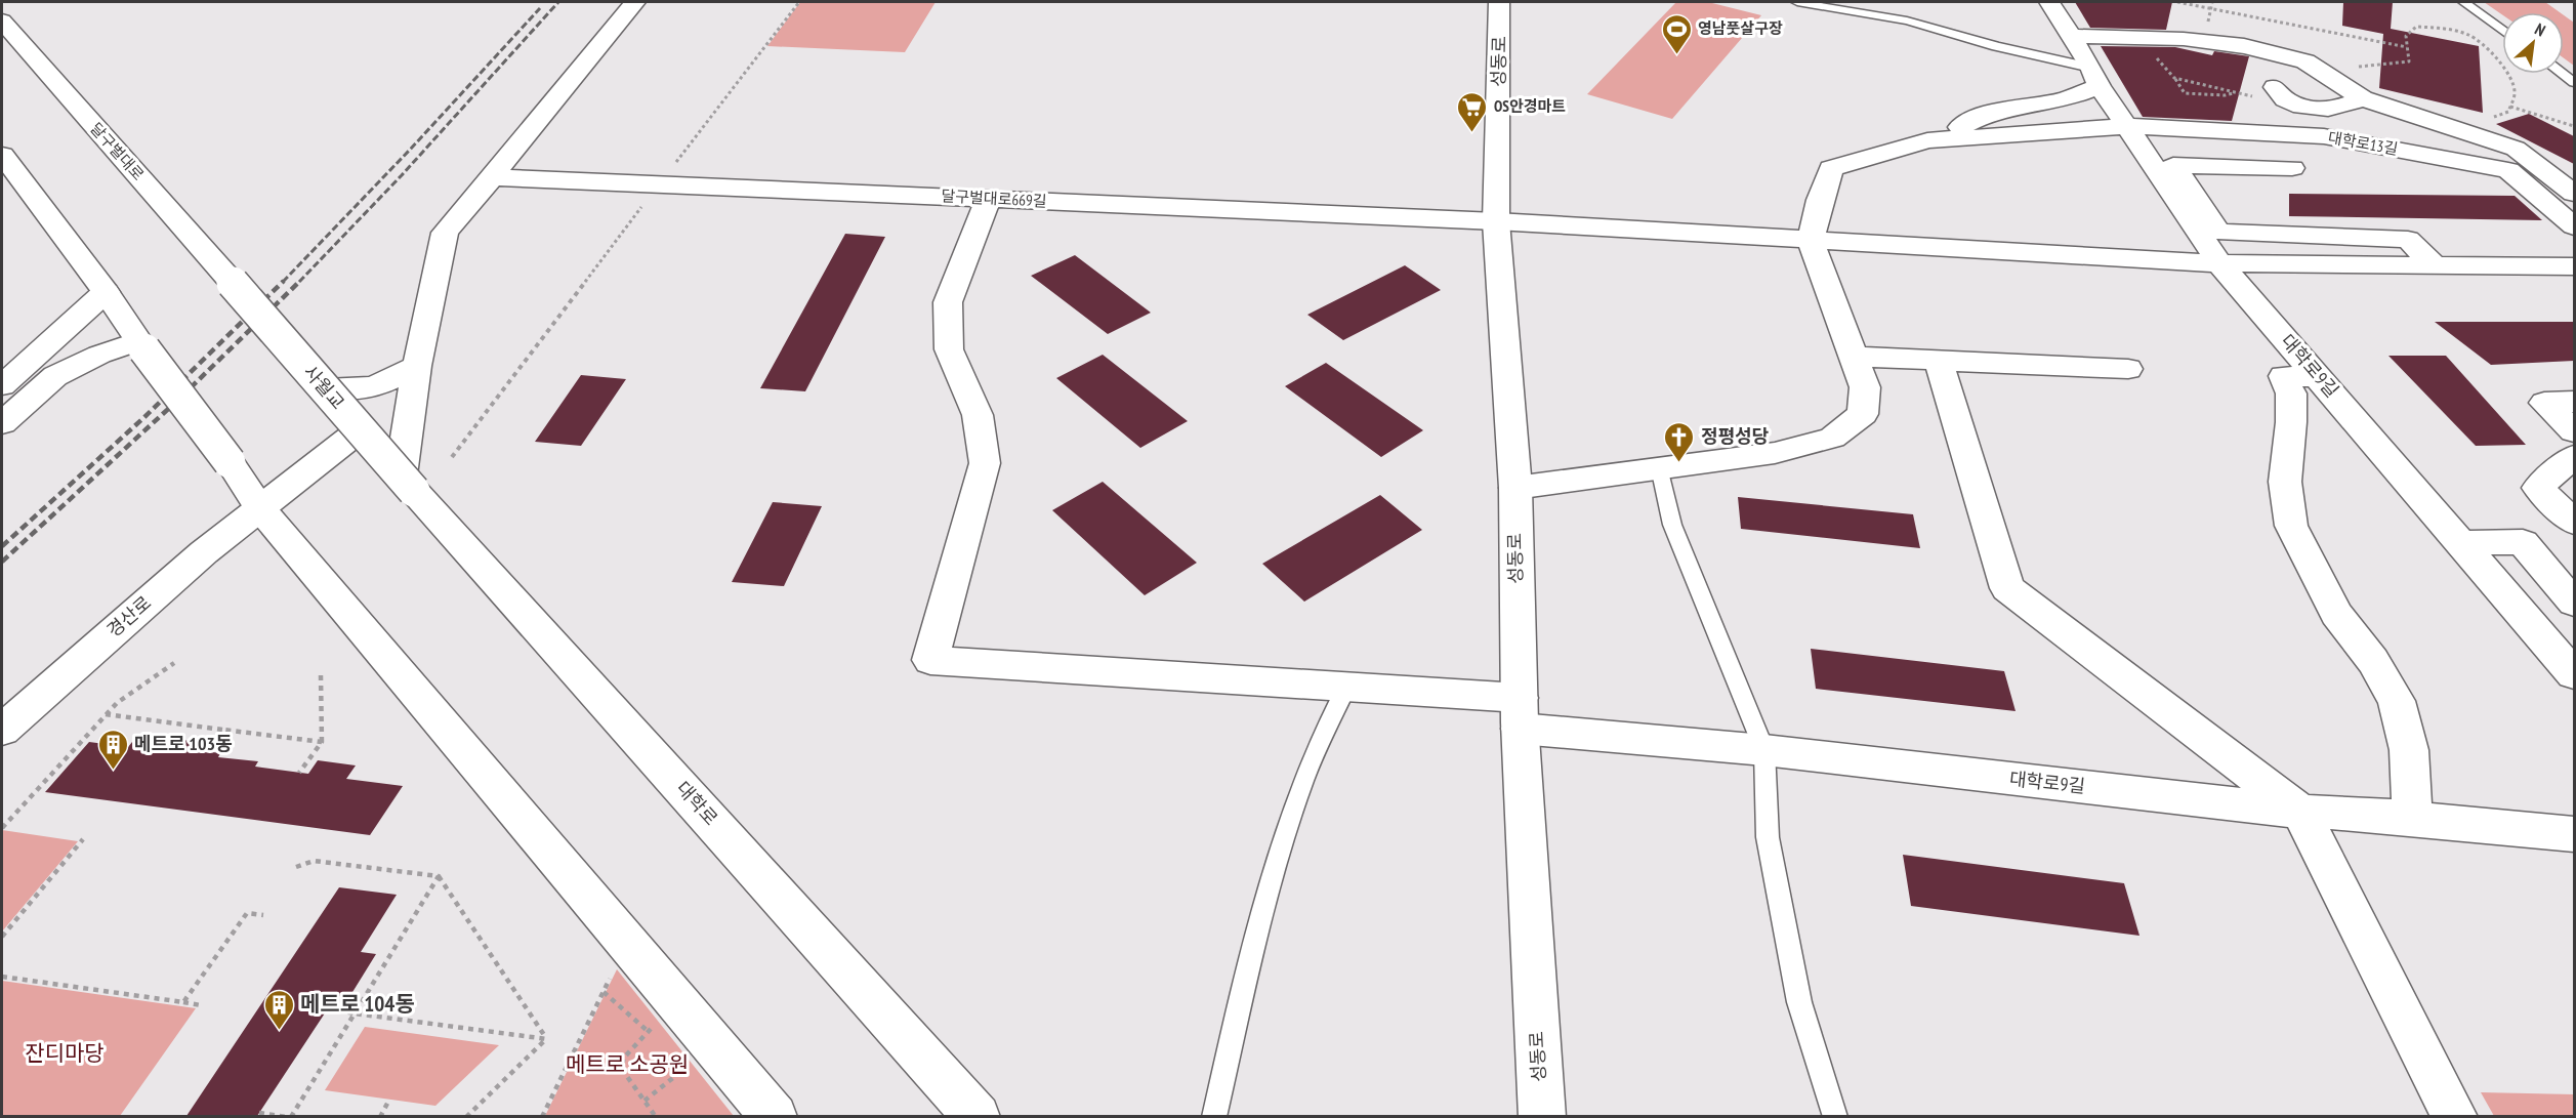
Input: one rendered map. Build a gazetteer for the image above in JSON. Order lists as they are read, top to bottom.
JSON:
{
  "streets": {
    "street": [
      "성동로",
      "대학로13길",
      "달구벌대로",
      "달구벌대로669길",
      "대학로9길",
      "사월교",
      "경산로",
      "대학로"
    ]
  },
  "crossings": [
    ["성동로", "달구벌대로669길"],
    ["성동로", "대학로9길"],
    ["대학로13길", "달구벌대로669길"],
    ["대학로13길", "대학로9길"],
    ["달구벌대로", "사월교"],
    ["달구벌대로669길", "대학로9길"],
    ["사월교", "경산로"],
    ["사월교", "대학로"]
  ],
  "parks": ["잔디마당", "메트로 소공원"],
  "places": {
    "sports": ["영남풋살구장"],
    "supermarket": ["OS안경마트"],
    "church": ["정평성당"],
    "building": ["메트로 103동", "메트로 104동"]
  },
  "north": "top right"
}
